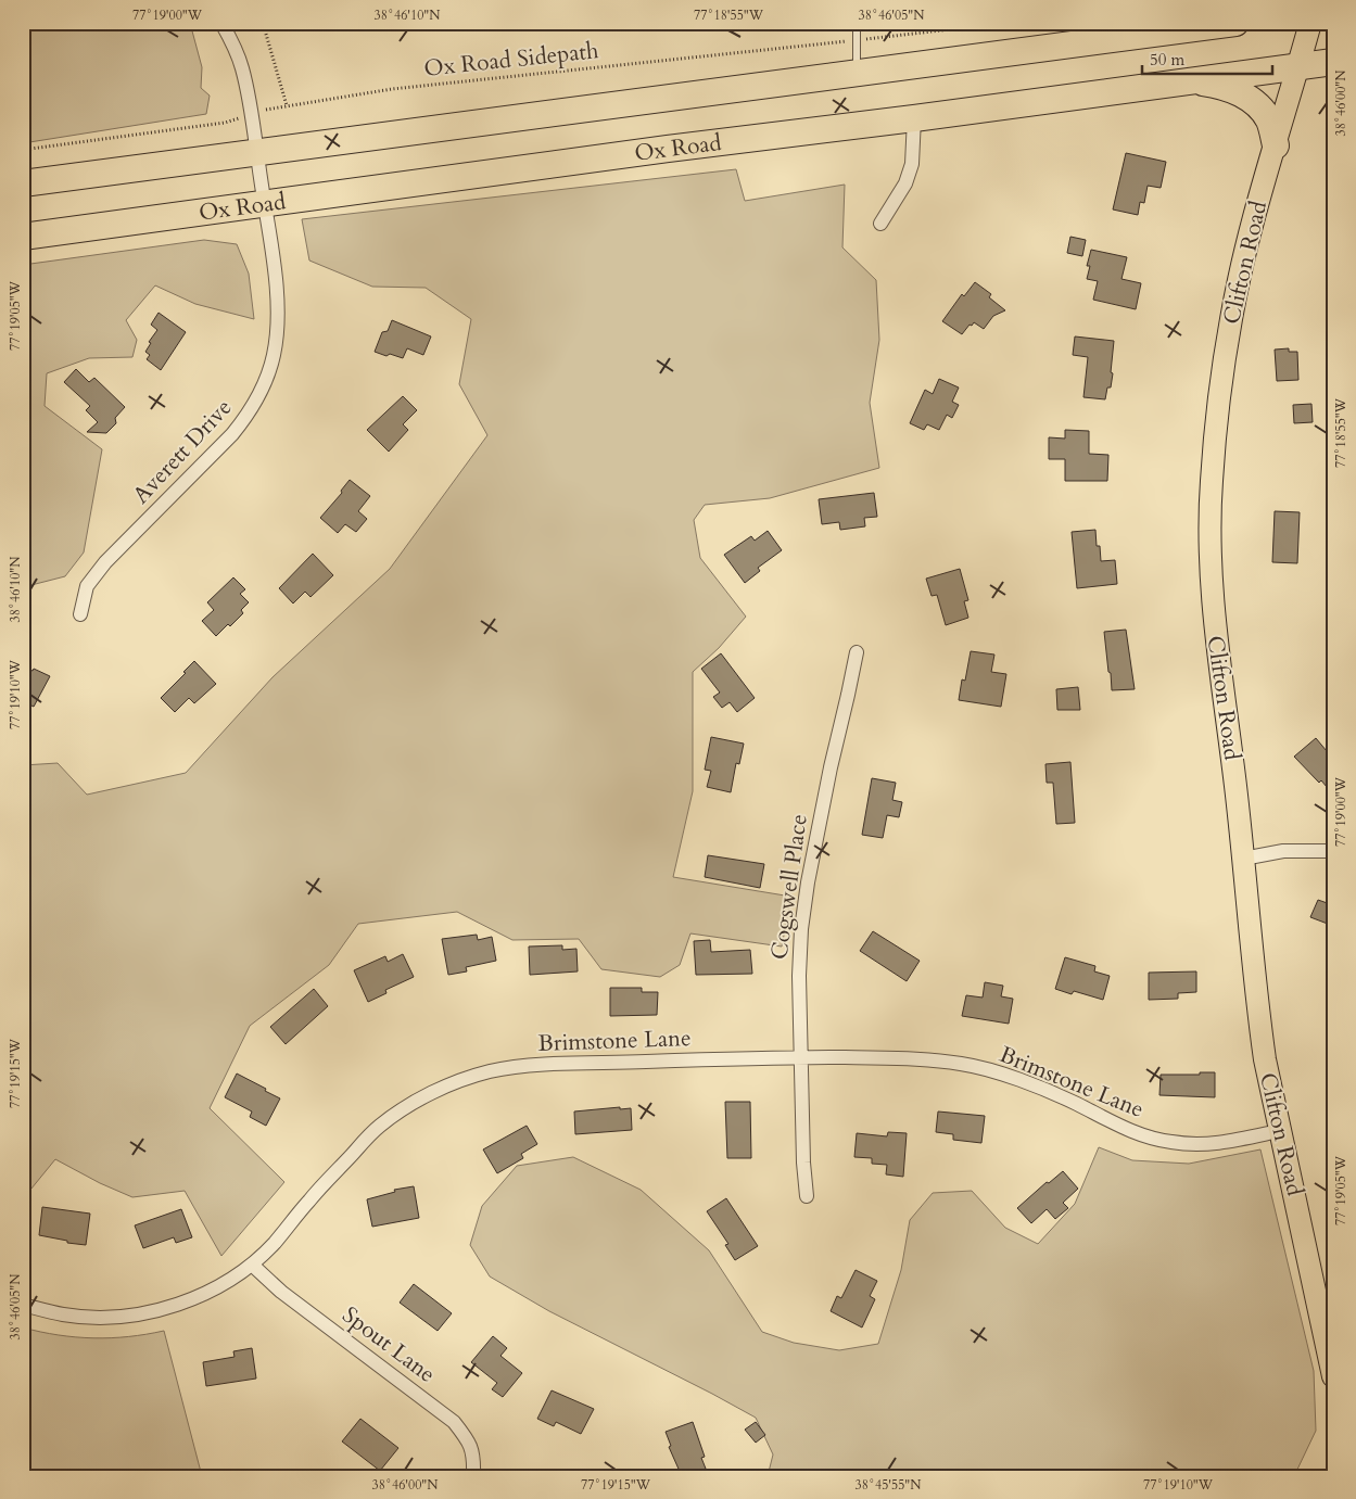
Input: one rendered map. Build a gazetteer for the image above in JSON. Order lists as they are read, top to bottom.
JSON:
{
  "streets": {
    "highway": ["Ox Road"],
    "main road": ["Clifton Road"],
    "street": [
      "Averett Drive",
      "Cogswell Place",
      "Brimstone Lane",
      "Spout Lane"
    ],
    "path": ["Ox Road Sidepath"]
  },
  "crossings": [
    ["Ox Road Sidepath", "Averett Drive"],
    ["Ox Road", "Clifton Road"],
    ["Ox Road", "Averett Drive"],
    ["Clifton Road", "Brimstone Lane"],
    ["Cogswell Place", "Brimstone Lane"],
    ["Brimstone Lane", "Spout Lane"]
  ],
  "scale_bar": "50 m",
  "coordinates": [
    "77°19'00\"W",
    "38°46'10\"N",
    "77°18'55\"W",
    "38°46'05\"N",
    "38°46'00\"N",
    "77°19'05\"W",
    "77°19'10\"W",
    "77°19'15\"W",
    "38°45'55\"N"
  ]
}
